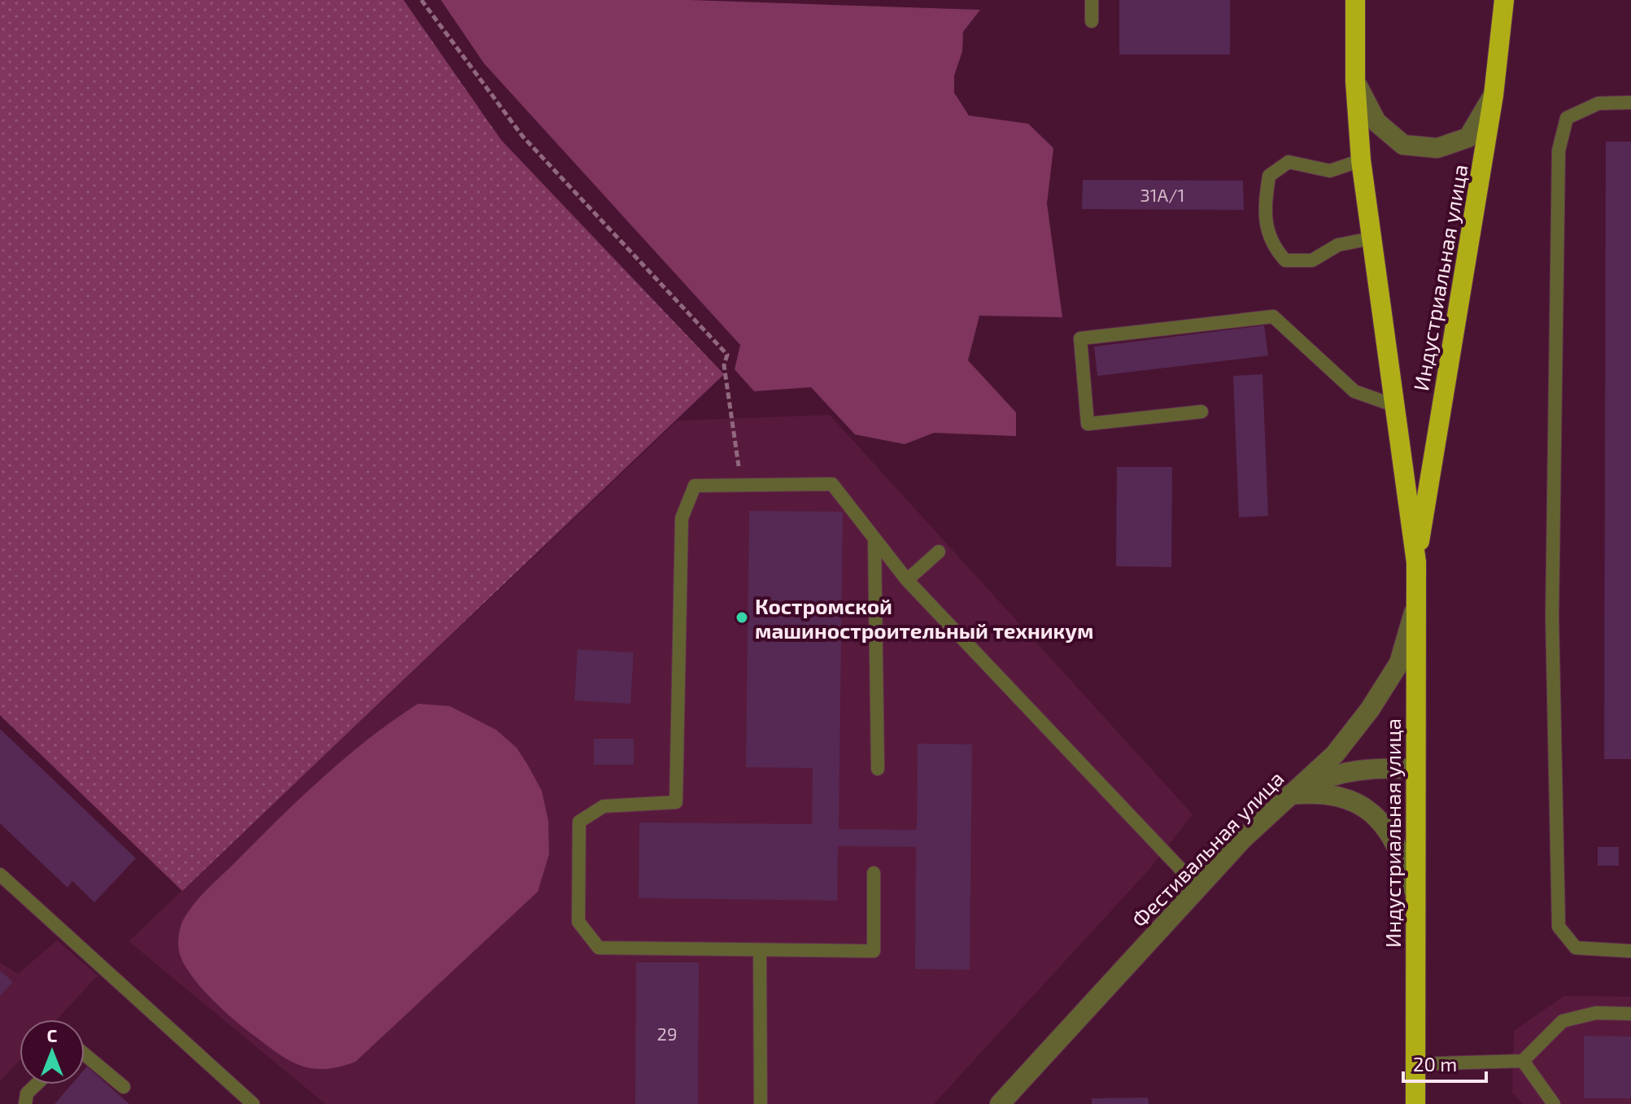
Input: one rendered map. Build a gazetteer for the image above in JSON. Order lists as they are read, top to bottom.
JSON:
{
  "streets": {
    "highway": ["Индустриальная улица"],
    "street": ["Фестивальная улица"]
  },
  "crossings": [
    ["Индустриальная улица", "Фестивальная улица"]
  ],
  "places": ["Костромской машиностроительный техникум"],
  "house_numbers": ["31А/1", "29"],
  "scale_bar": "20 m",
  "north": "top"
}
